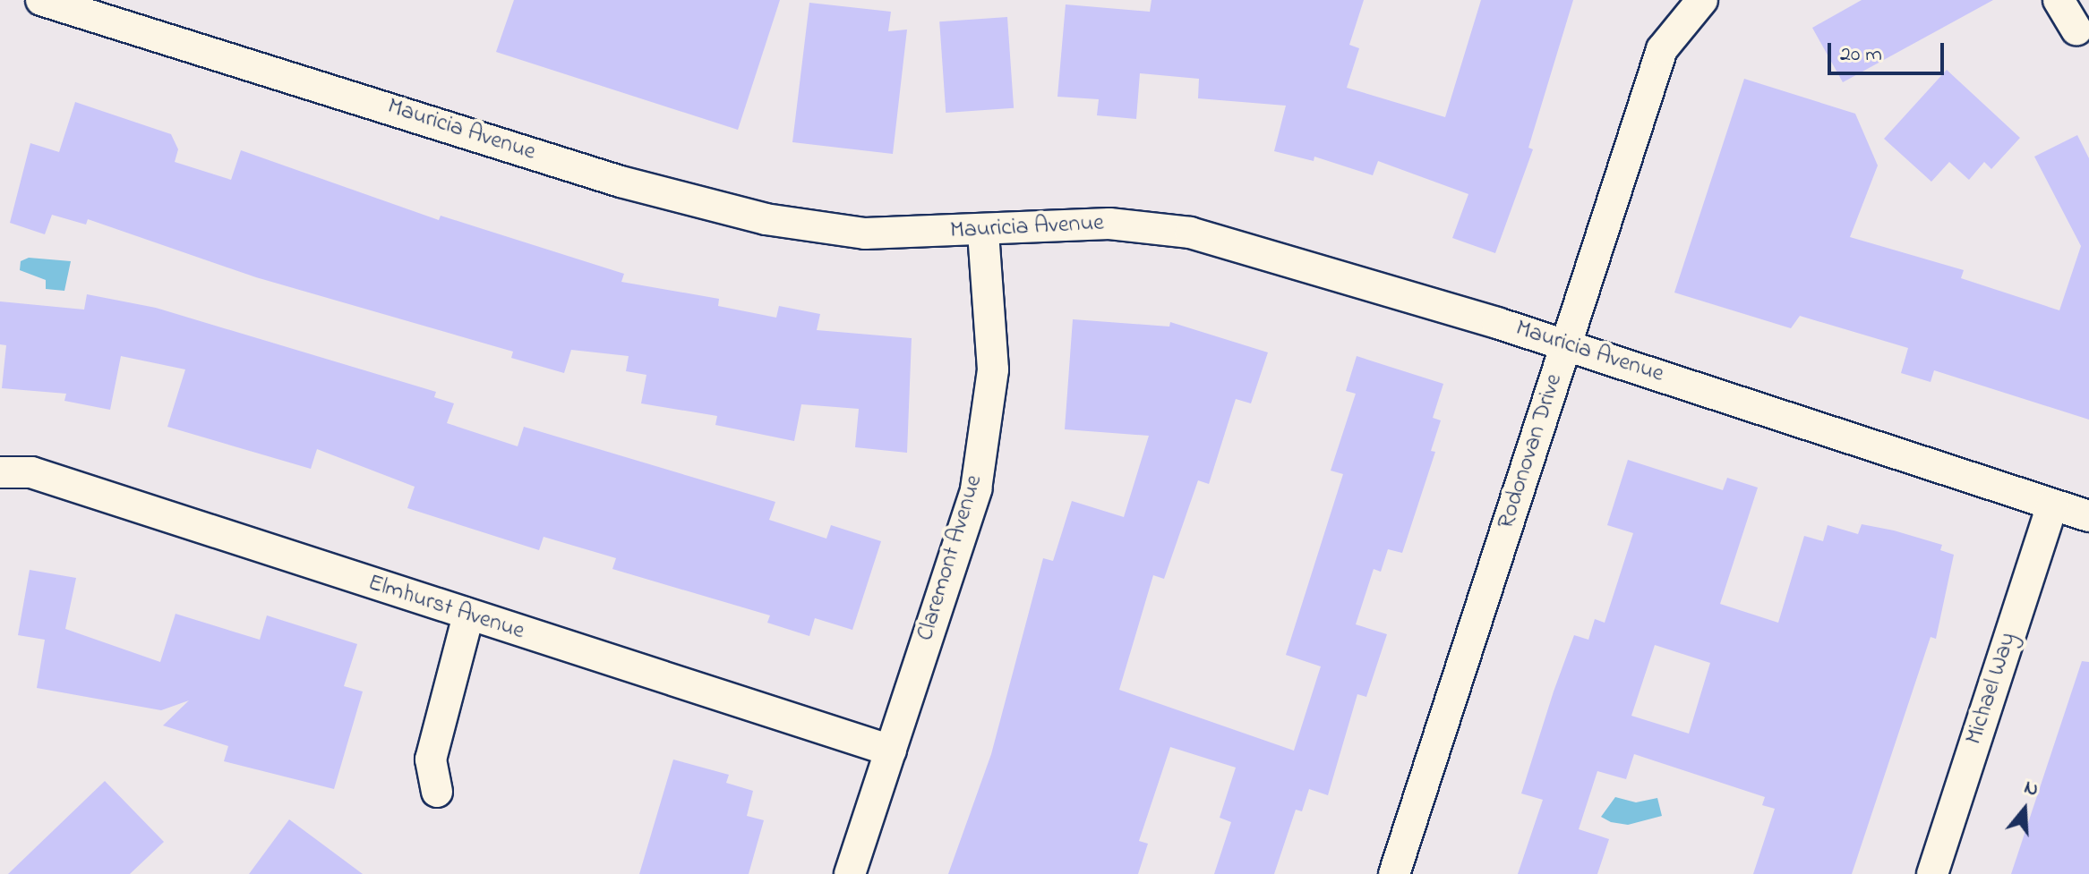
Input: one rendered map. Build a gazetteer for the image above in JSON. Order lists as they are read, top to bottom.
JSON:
{
  "streets": {
    "street": [
      "Mauricia Avenue",
      "Rodonovan Drive",
      "Claremont Avenue",
      "Elmhurst Avenue",
      "Michael Way"
    ]
  },
  "crossings": [
    ["Mauricia Avenue", "Rodonovan Drive"],
    ["Mauricia Avenue", "Claremont Avenue"],
    ["Mauricia Avenue", "Michael Way"],
    ["Claremont Avenue", "Elmhurst Avenue"]
  ],
  "scale_bar": "20 m",
  "north": "top"
}
